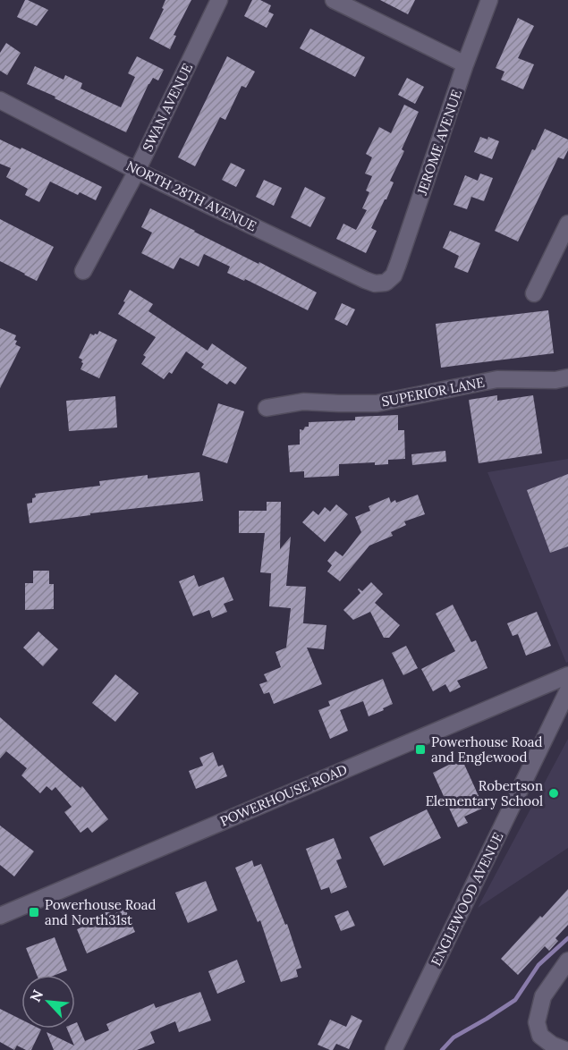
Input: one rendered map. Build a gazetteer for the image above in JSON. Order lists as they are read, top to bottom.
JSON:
{
  "streets": {
    "street": [
      "SWAN AVENUE",
      "JEROME AVENUE",
      "NORTH 28TH AVENUE",
      "SUPERIOR LANE",
      "POWERHOUSE ROAD",
      "ENGLEWOOD AVENUE"
    ]
  },
  "crossings": [
    ["SWAN AVENUE", "NORTH 28TH AVENUE"],
    ["JEROME AVENUE", "NORTH 28TH AVENUE"]
  ],
  "places": {
    "transit": ["Powerhouse Road and Englewood", "Powerhouse Road and North31st"],
    "other": ["Robertson Elementary School"]
  },
  "north": "top left"
}
